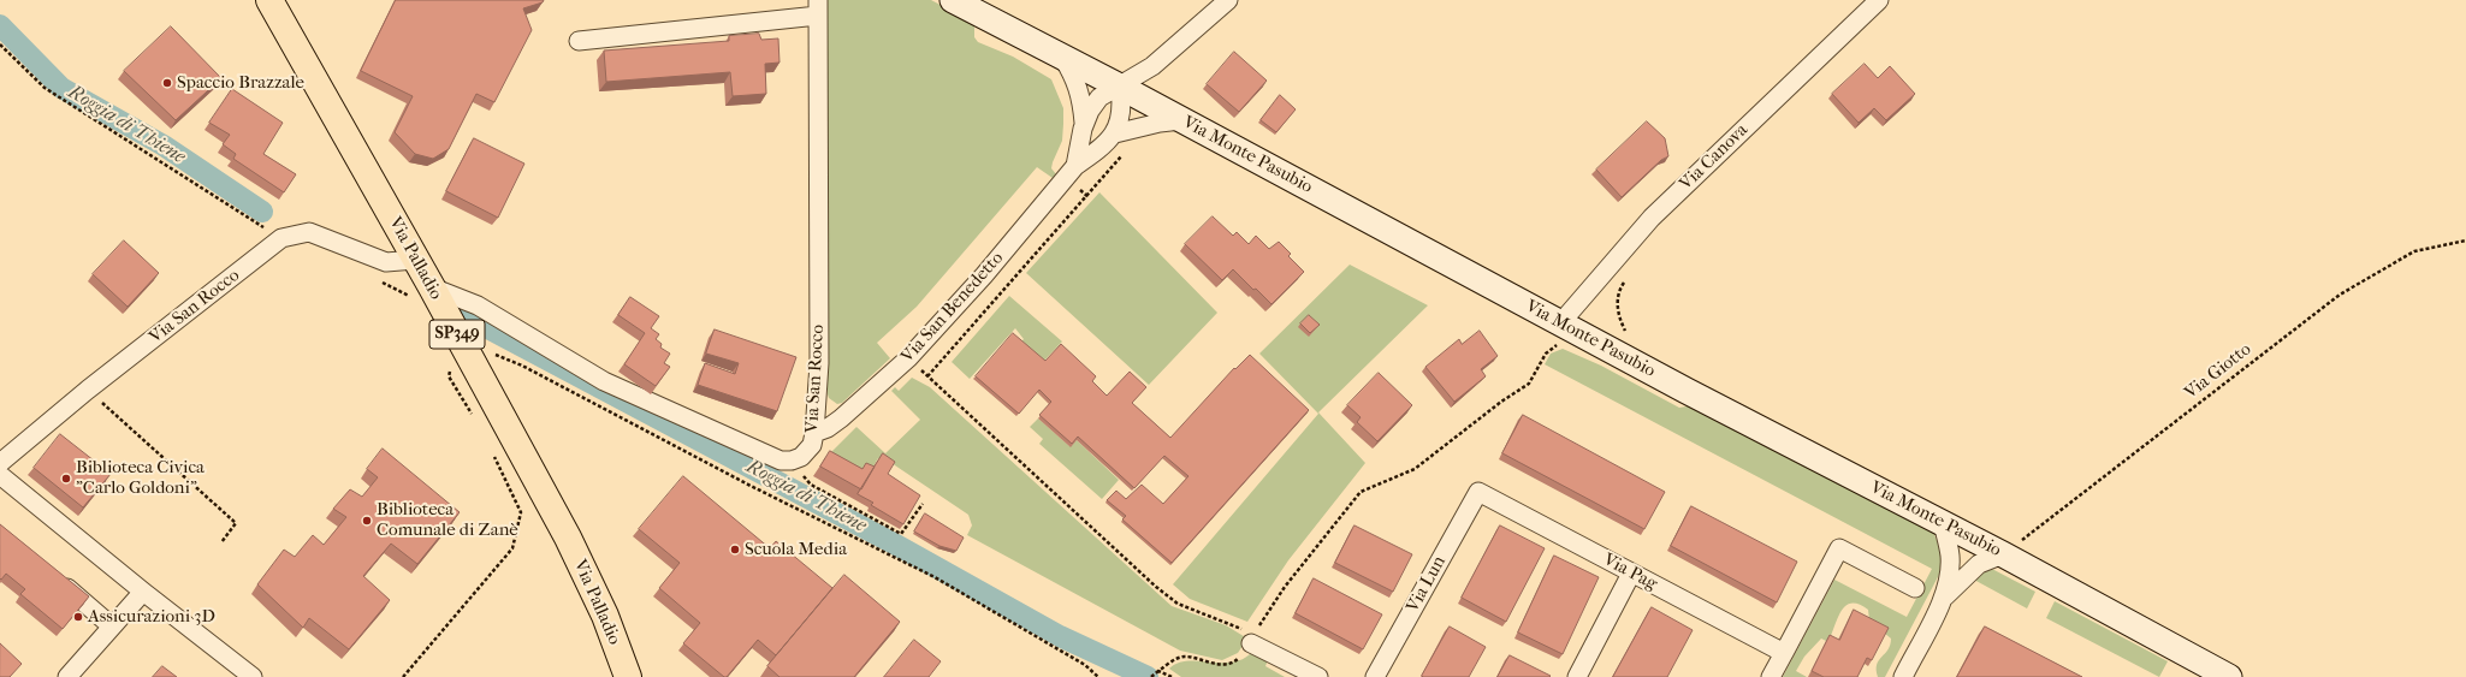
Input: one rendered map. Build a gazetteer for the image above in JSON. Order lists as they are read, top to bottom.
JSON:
{
  "streets": {
    "main road": ["Via Monte Pasubio", "Via Palladio", "SP349"],
    "street": [
      "Via Canova",
      "Via San Rocco",
      "Via San Benedetto",
      "Via Pag",
      "Via Lun"
    ],
    "path": ["Via Giotto"]
  },
  "crossings": [
    ["Via Monte Pasubio", "Via Canova"],
    ["Via Monte Pasubio", "Via San Benedetto"],
    ["Via Monte Pasubio", "Via Giotto"],
    ["Via San Rocco", "Via San Benedetto"],
    ["Via Pag", "Via Lun"]
  ],
  "water": ["Roggia di Thiene"],
  "places": [
    "Spaccio Brazzale",
    "Biblioteca Civica \"Carlo Goldoni\"",
    "Biblioteca Comunale di Zanè",
    "Scuola Media",
    "Assicurazioni 3D"
  ]
}
